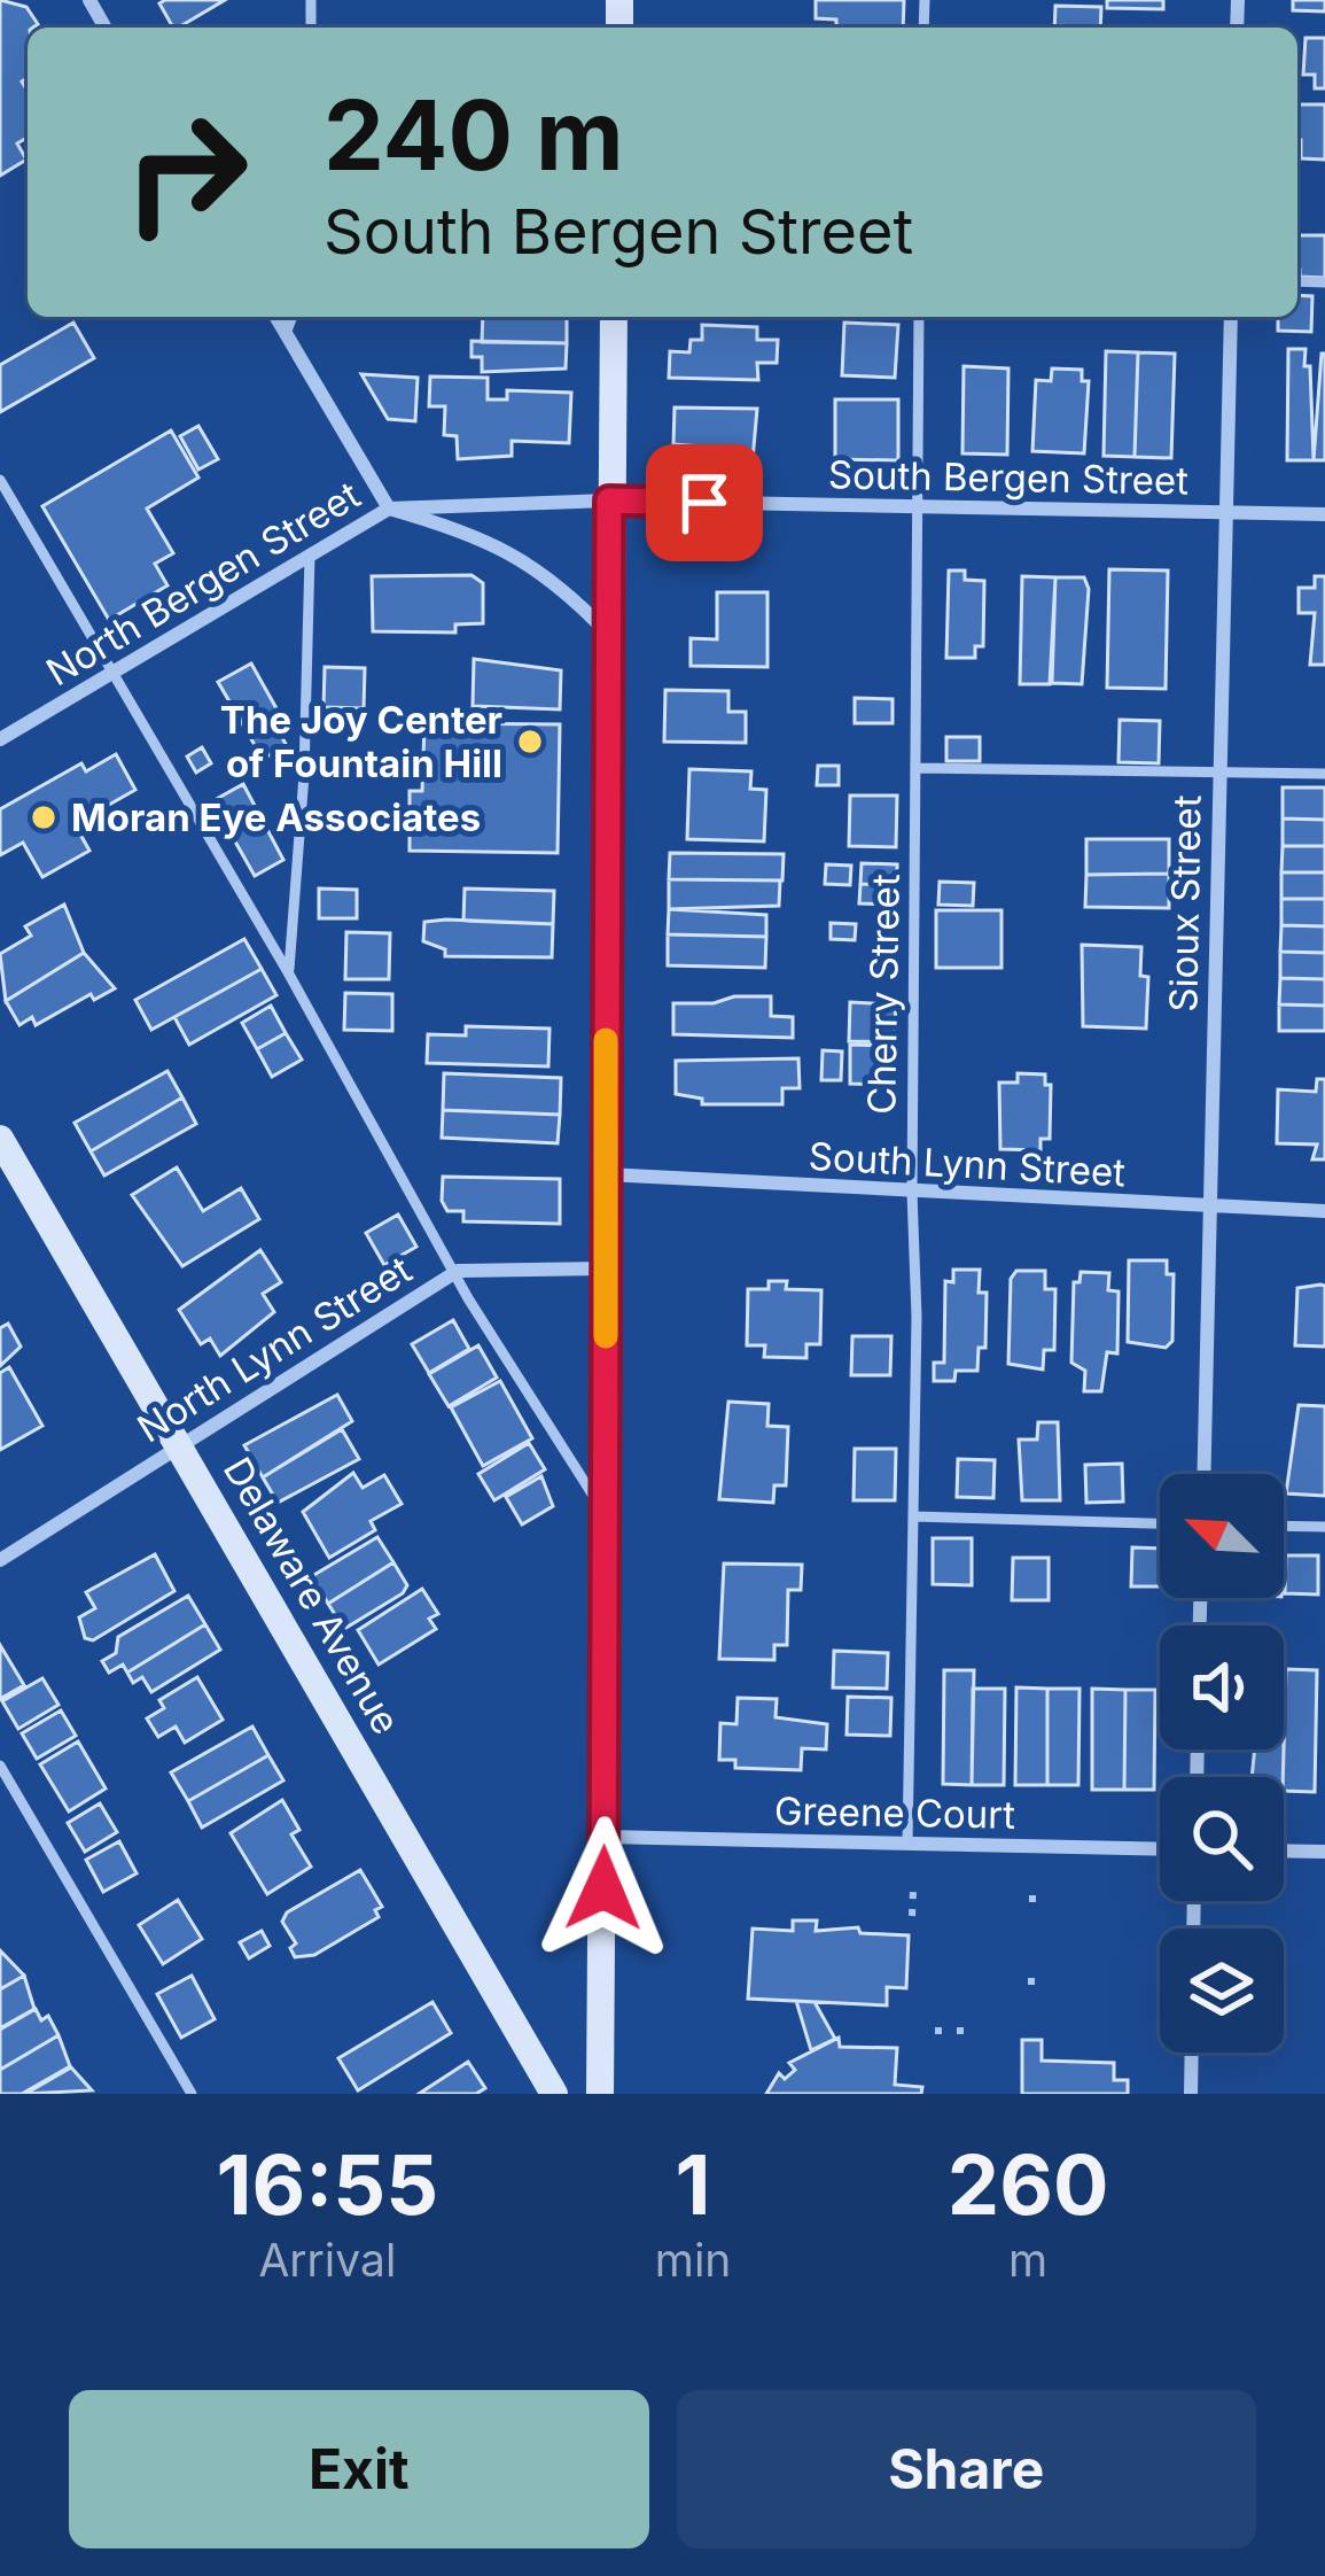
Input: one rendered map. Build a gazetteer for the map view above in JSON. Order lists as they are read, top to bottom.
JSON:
{
  "streets": {
    "main road": ["Delaware Avenue"],
    "street": [
      "South Bergen Street",
      "North Bergen Street",
      "Sioux Street",
      "South Lynn Street",
      "North Lynn Street",
      "Greene Court"
    ],
    "lane": ["Cherry Street"]
  },
  "crossings": [
    ["South Bergen Street", "North Bergen Street"],
    ["South Bergen Street", "Sioux Street"],
    ["South Bergen Street", "Cherry Street"],
    ["Sioux Street", "South Lynn Street"],
    ["Cherry Street", "South Lynn Street"],
    ["Cherry Street", "Greene Court"],
    ["North Lynn Street", "Delaware Avenue"]
  ],
  "places": ["The Joy Center of Fountain Hill", "Moran Eye Associates"],
  "north": "top left",
  "page": {
    "turn": ["240 m", "South Bergen Street"],
    "eta": [
      "16:55",
      "Arrival",
      "1",
      "min",
      "260",
      "m"
    ],
    "buttons": ["Exit", "Share"]
  }
}
